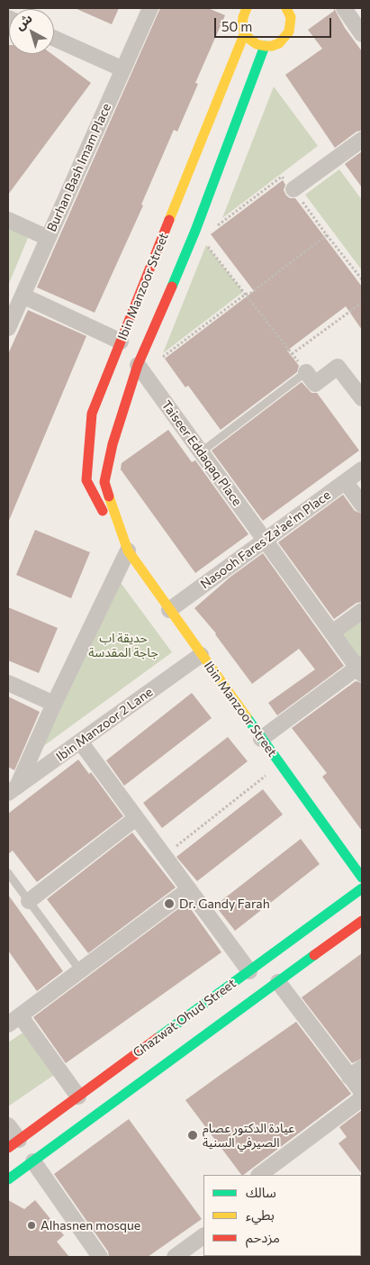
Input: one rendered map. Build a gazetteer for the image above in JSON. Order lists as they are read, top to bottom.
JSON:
{
  "streets": {
    "main road": ["Ibin Manzoor Street", "Ghazwat Ohud Street"],
    "street": [
      "Burhan Bash Imam Place",
      "Taiseer Eddaqaq Place",
      "Nasooh Fares Za'ae'm Place",
      "Ibin Manzoor 2 Lane"
    ]
  },
  "crossings": [
    ["Ibin Manzoor Street", "Taiseer Eddaqaq Place"],
    ["Ibin Manzoor Street", "Nasooh Fares Za'ae'm Place"],
    ["Ibin Manzoor Street", "Ibin Manzoor 2 Lane"],
    ["Taiseer Eddaqaq Place", "Nasooh Fares Za'ae'm Place"]
  ],
  "parks": ["حديقة اب جاجة المقدسة"],
  "places": ["Dr. Gandy Farah", "عيادة الدكتور عصام الصيرفي السنية", "Alhasnen mosque"],
  "legend": ["سالك", "بطيء", "مزدحم"],
  "scale_bar": "50 m",
  "north": "top left"
}
